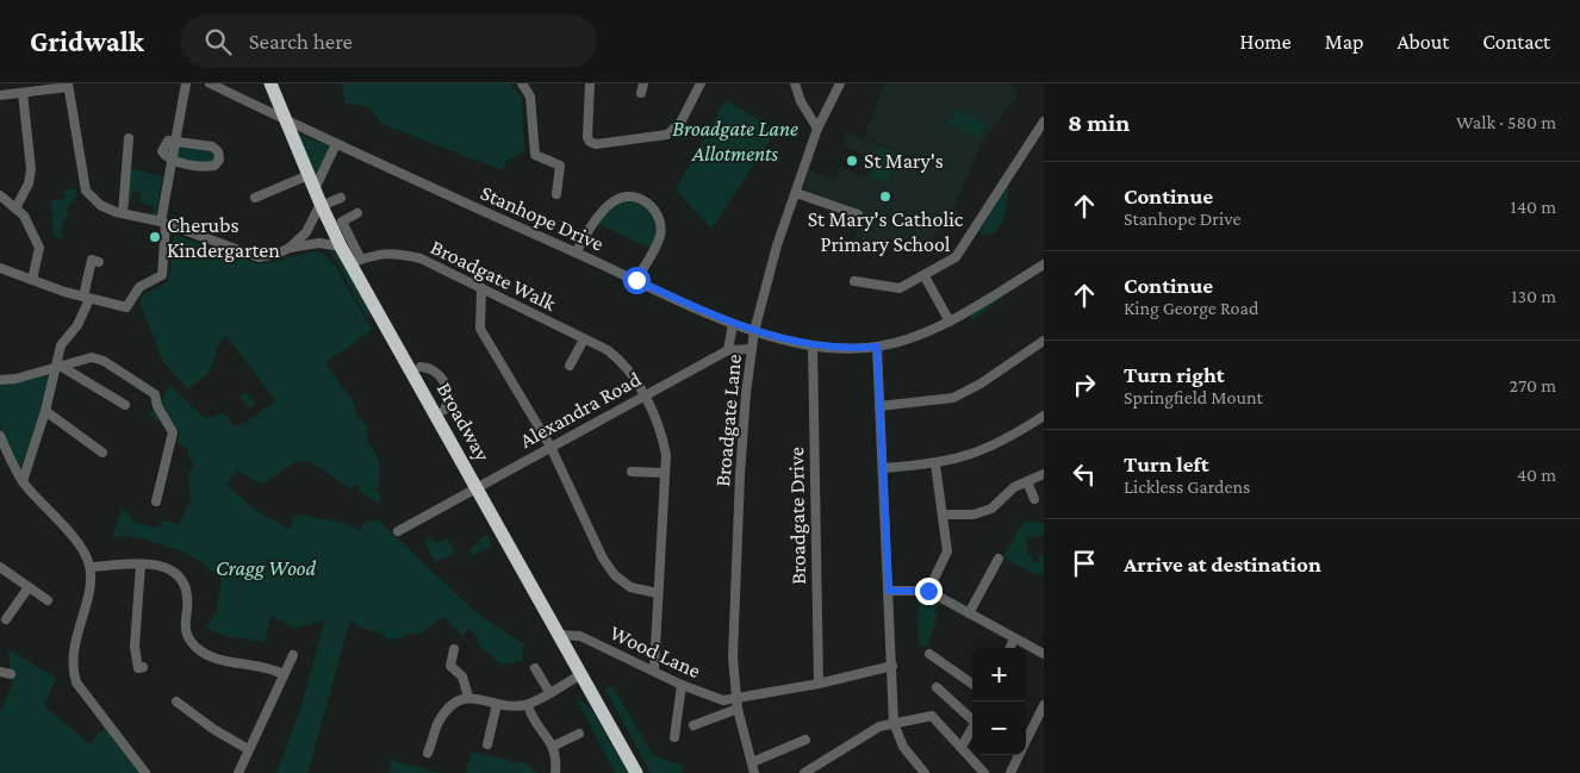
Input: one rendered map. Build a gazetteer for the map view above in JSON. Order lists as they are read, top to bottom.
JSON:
{
  "streets": {
    "highway": ["Broadway"],
    "street": [
      "Stanhope Drive",
      "Broadgate Walk",
      "Alexandra Road",
      "Broadgate Lane",
      "Broadgate Drive",
      "Wood Lane"
    ]
  },
  "crossings": [
    ["Stanhope Drive", "Broadgate Lane"],
    ["Stanhope Drive", "Broadway"],
    ["Stanhope Drive", "Broadgate Drive"],
    ["Broadgate Walk", "Alexandra Road"],
    ["Broadgate Walk", "Broadway"],
    ["Broadgate Walk", "Wood Lane"],
    ["Alexandra Road", "Broadgate Lane"],
    ["Alexandra Road", "Broadway"],
    ["Broadgate Lane", "Wood Lane"],
    ["Broadway", "Wood Lane"]
  ],
  "parks": ["Broadgate Lane Allotments", "Cragg Wood"],
  "places": ["St Mary's", "St Mary's Catholic Primary School", "Cherubs Kindergarten"],
  "page": {
    "header": "Gridwalk",
    "search": "Search here",
    "nav": [
      "Home",
      "Map",
      "About",
      "Contact"
    ],
    "heading": ["8 min", "Walk · 580 m"],
    "list": [
      ["Continue", "Stanhope Drive", "140 m"],
      ["Continue", "King George Road", "130 m"],
      ["Turn right", "Springfield Mount", "270 m"],
      ["Turn left", "Lickless Gardens", "40 m"],
      "Arrive at destination"
    ],
    "map_buttons": ["+", "−"]
  }
}
